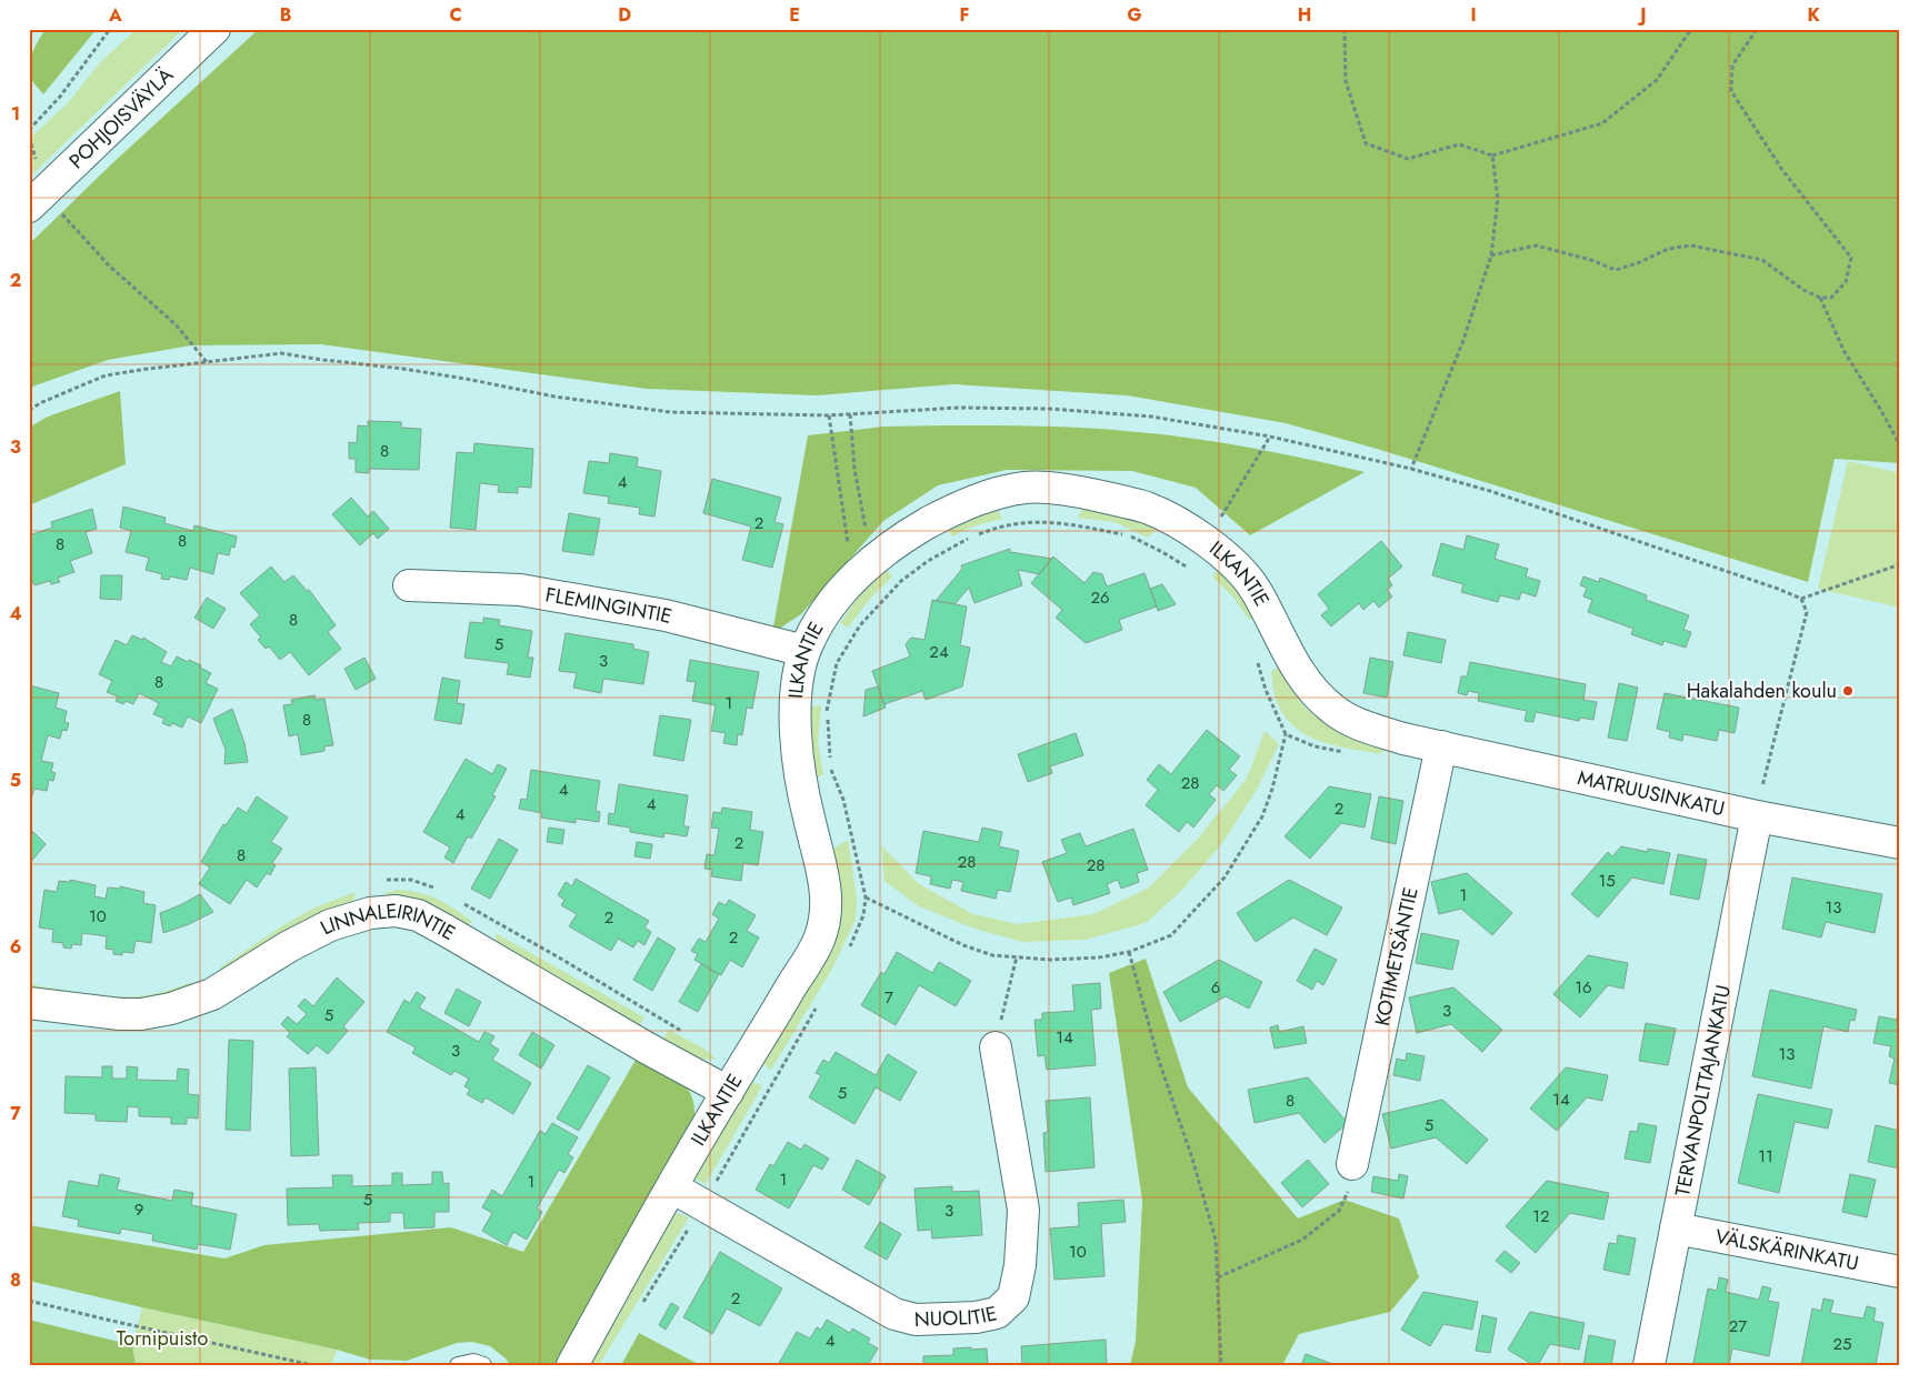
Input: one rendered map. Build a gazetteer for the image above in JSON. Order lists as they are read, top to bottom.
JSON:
{
  "streets": {
    "street": [
      "POHJOISVÄYLÄ",
      "ILKANTIE",
      "FLEMINGINTIE",
      "MATRUUSINKATU",
      "LINNALEIRINTIE",
      "KOTIMETSÄNTIE",
      "TERVANPOLTTAJANKATU",
      "VÄLSKÄRINKATU",
      "NUOLITIE"
    ]
  },
  "crossings": [
    ["ILKANTIE", "FLEMINGINTIE"],
    ["ILKANTIE", "MATRUUSINKATU"],
    ["ILKANTIE", "LINNALEIRINTIE"],
    ["ILKANTIE", "NUOLITIE"],
    ["MATRUUSINKATU", "KOTIMETSÄNTIE"],
    ["MATRUUSINKATU", "TERVANPOLTTAJANKATU"],
    ["TERVANPOLTTAJANKATU", "VÄLSKÄRINKATU"]
  ],
  "parks": ["Tornipuisto"],
  "places": ["Hakalahden koulu"],
  "house_numbers": [
    "8",
    "4",
    "2",
    "8",
    "8",
    "26",
    "8",
    "5",
    "24",
    "3",
    "8",
    "1",
    "8",
    "28",
    "4",
    "4",
    "2",
    "4",
    "2",
    "8",
    "28",
    "28",
    "15",
    "1",
    "13",
    "10",
    "2",
    "2",
    "6",
    "16",
    "7",
    "3",
    "5",
    "14",
    "3",
    "13",
    "5",
    "14",
    "8",
    "5",
    "11",
    "1",
    "1",
    "5",
    "9",
    "3",
    "12",
    "10",
    "2",
    "27",
    "4",
    "25"
  ],
  "grid": {
    "columns": [
      "A",
      "B",
      "C",
      "D",
      "E",
      "F",
      "G",
      "H",
      "I",
      "J",
      "K"
    ],
    "rows": [
      "1",
      "2",
      "3",
      "4",
      "5",
      "6",
      "7",
      "8"
    ]
  }
}
